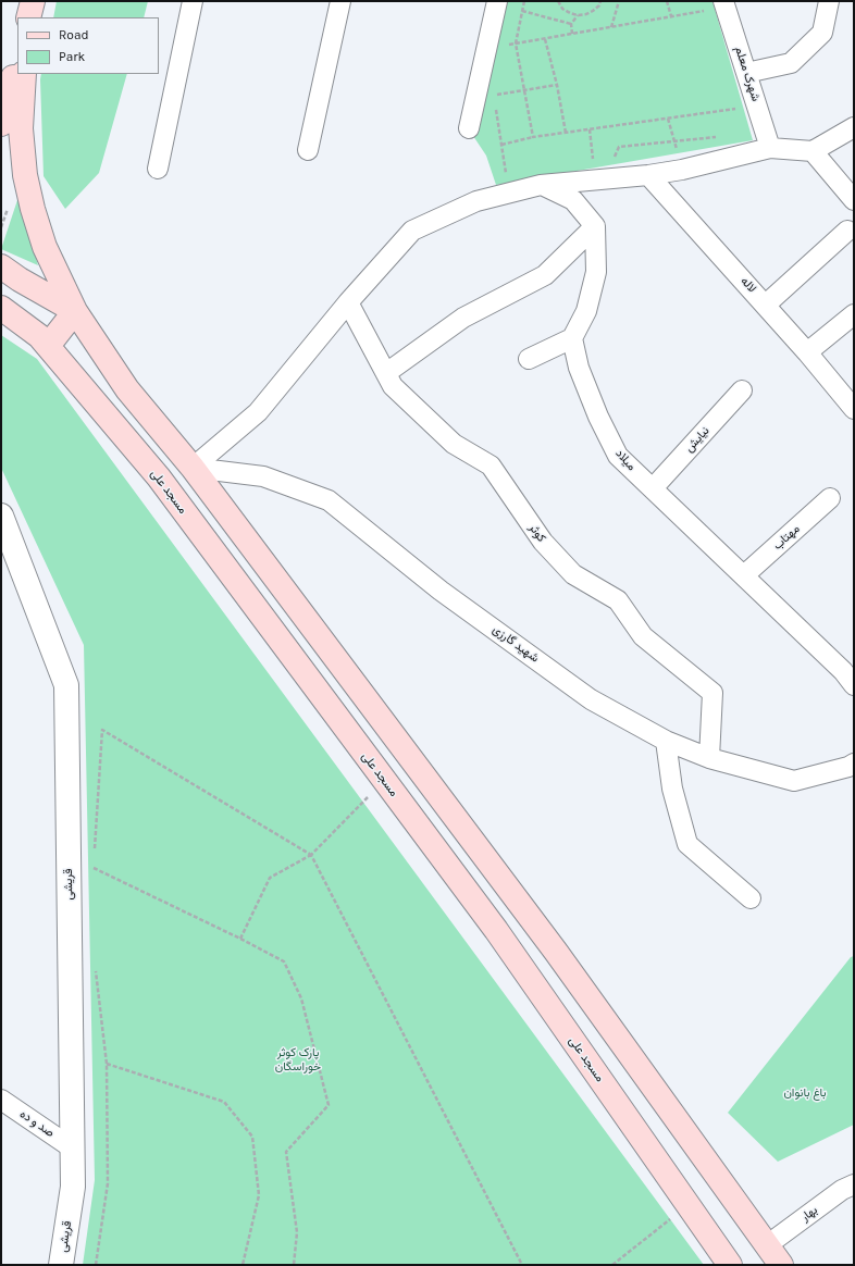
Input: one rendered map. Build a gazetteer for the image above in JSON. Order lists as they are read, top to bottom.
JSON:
{
  "streets": {
    "main road": ["مسجد علی"],
    "street": [
      "شهرک معلم",
      "لاله",
      "نیایش",
      "میلاد",
      "کوثر",
      "مهتاب",
      "شهید گارزی",
      "قریشی",
      "صد و ده",
      "بهار"
    ]
  },
  "crossings": [
    ["نیایش", "میلاد"],
    ["میلاد", "مهتاب"],
    ["کوثر", "شهید گارزی"],
    ["قریشی", "صد و ده"]
  ],
  "parks": ["پارک کوثر خوراسگان", "باغ بانوان"],
  "legend": ["Road", "Park"]
}
